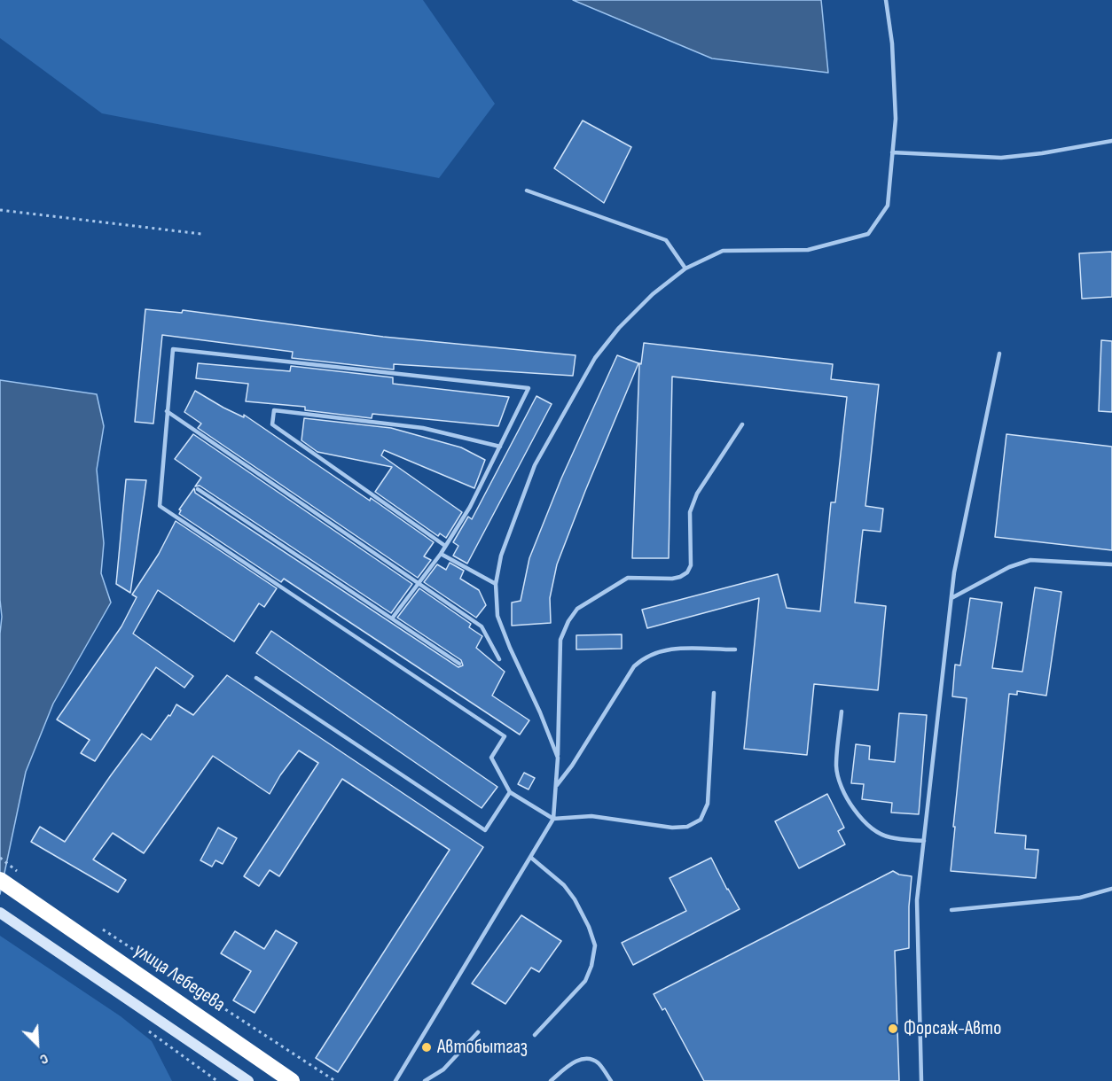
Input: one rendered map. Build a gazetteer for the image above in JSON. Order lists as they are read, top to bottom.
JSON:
{
  "streets": {
    "highway": ["улица Лебедева"]
  },
  "places": ["Форсаж-Авто", "Автобытгаз"],
  "north": "bottom right"
}
